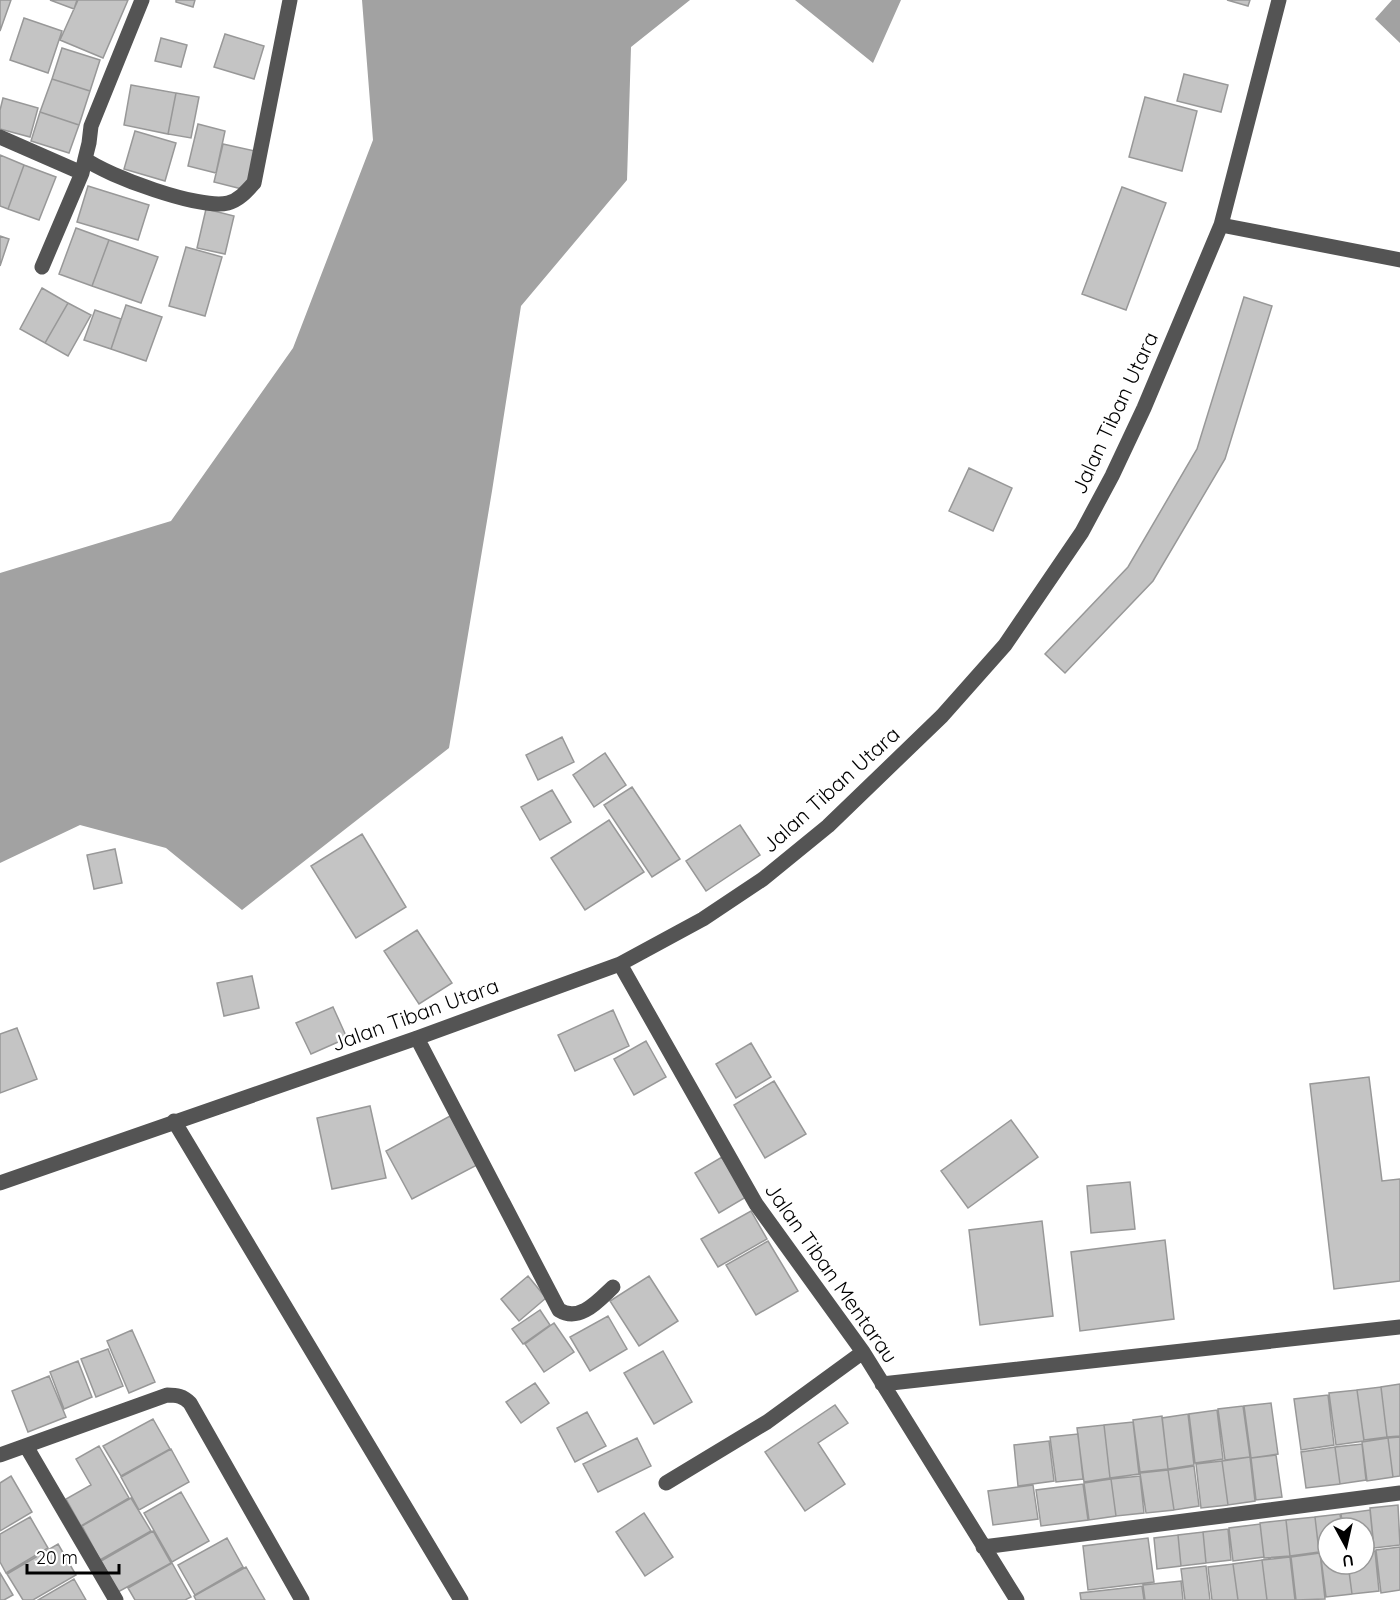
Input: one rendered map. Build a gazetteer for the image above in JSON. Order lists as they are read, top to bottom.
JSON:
{
  "streets": {
    "street": ["Jalan Tiban Utara", "Jalan Tiban Mentarau"]
  },
  "crossings": [
    ["Jalan Tiban Utara", "Jalan Tiban Mentarau"]
  ],
  "scale_bar": "20 m",
  "north": "bottom"
}
